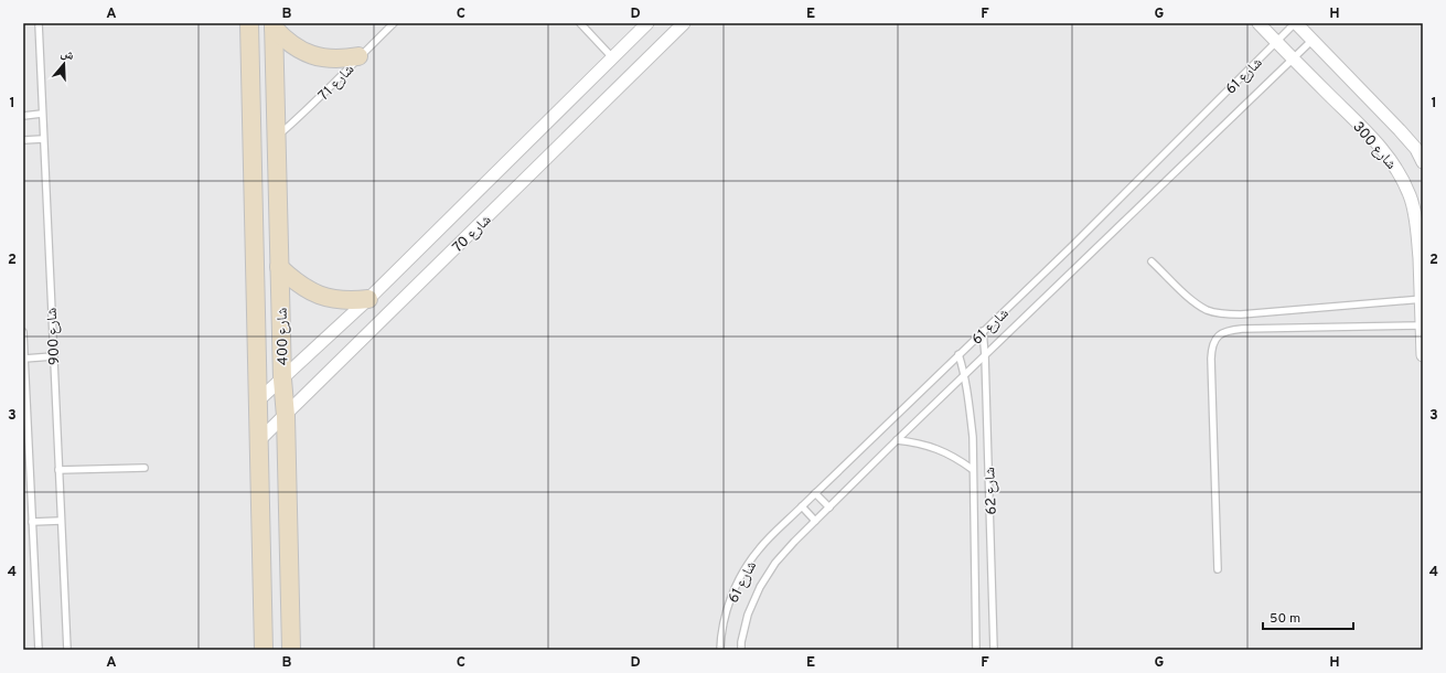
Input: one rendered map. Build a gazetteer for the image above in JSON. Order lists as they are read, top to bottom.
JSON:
{
  "streets": {
    "street": ["شارع 300", "شارع 70", "شارع 400"],
    "lane": [
      "شارع 61",
      "شارع 71",
      "شارع 900",
      "شارع 62"
    ]
  },
  "crossings": [
    ["شارع 61", "شارع 300"],
    ["شارع 61", "شارع 62"],
    ["شارع 71", "شارع 400"],
    ["شارع 70", "شارع 400"]
  ],
  "scale_bar": "50 m",
  "north": "top",
  "grid": {
    "columns": [
      "A",
      "B",
      "C",
      "D",
      "E",
      "F",
      "G",
      "H"
    ],
    "rows": [
      "1",
      "2",
      "3",
      "4"
    ]
  }
}
